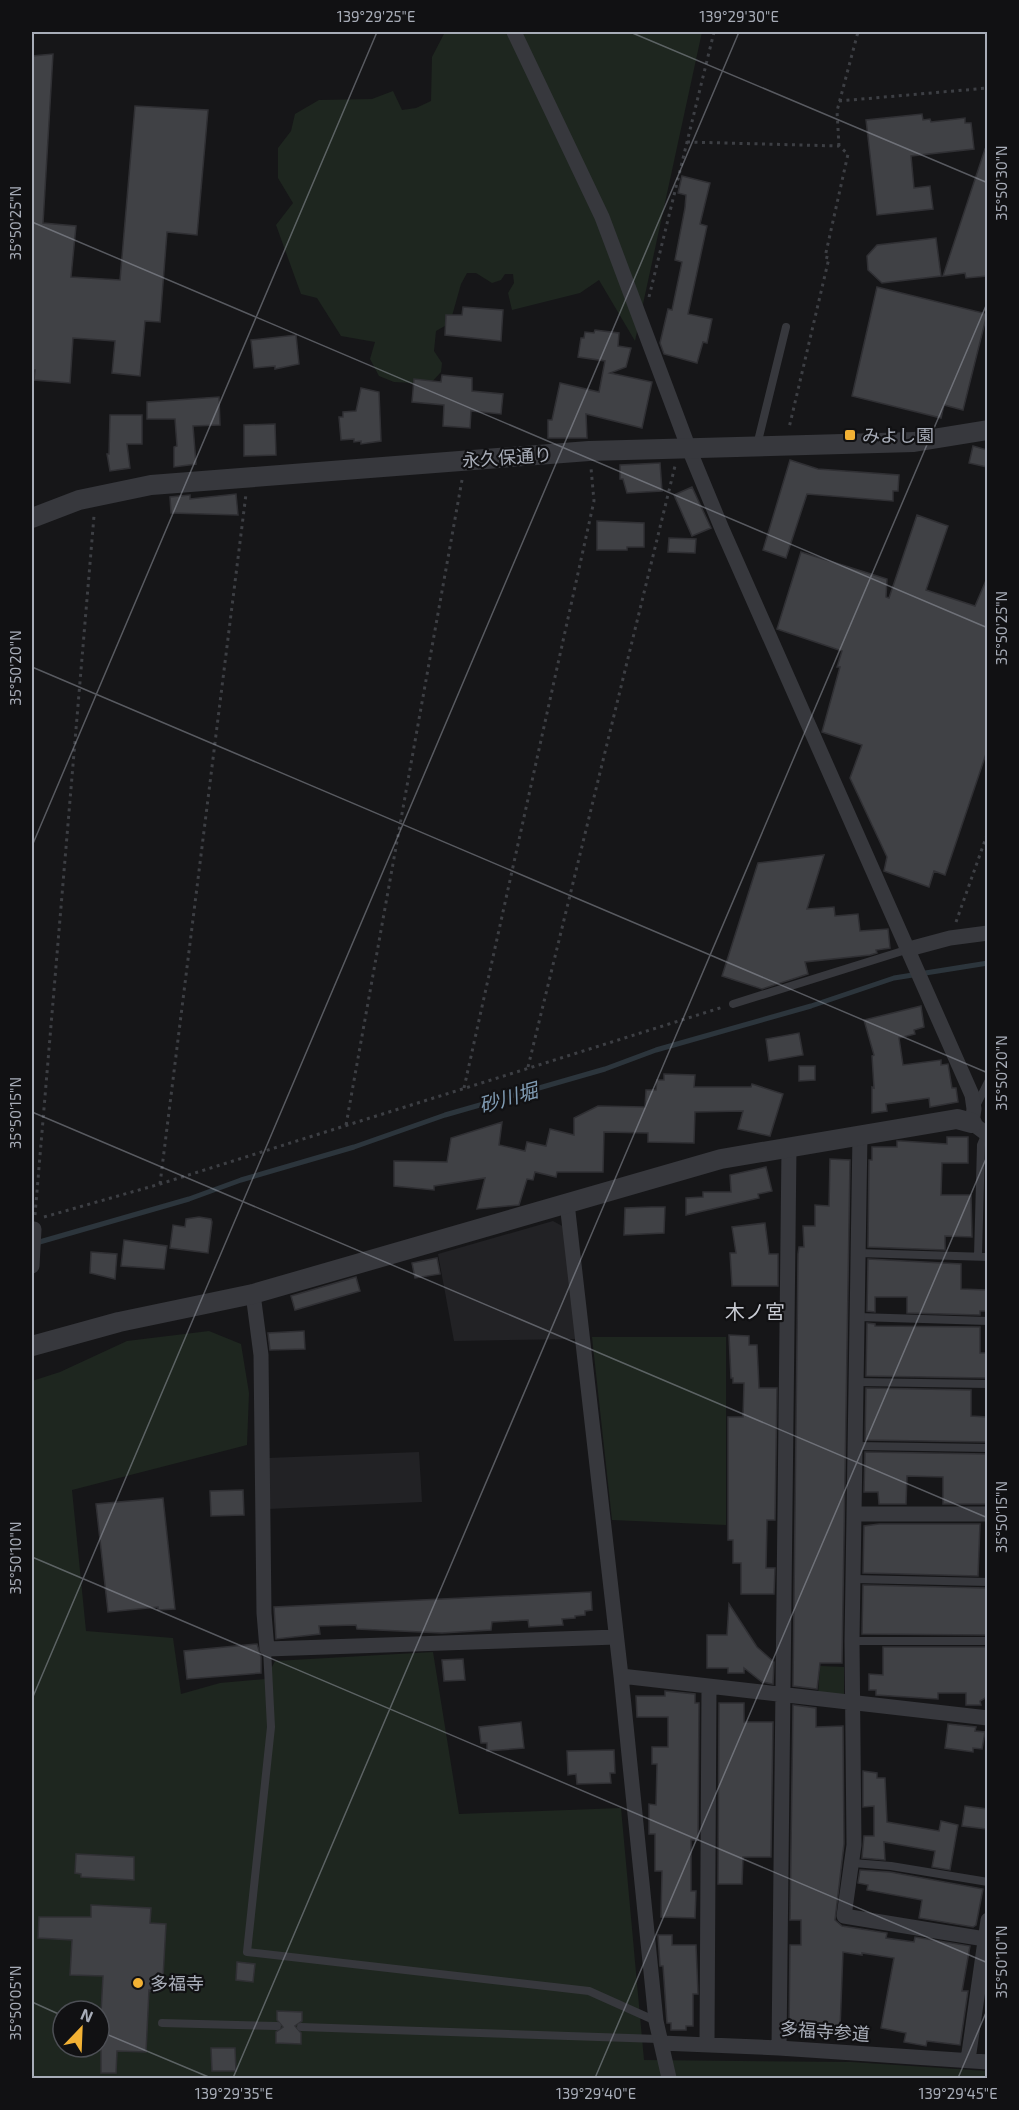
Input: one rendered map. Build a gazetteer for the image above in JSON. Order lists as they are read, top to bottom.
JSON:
{
  "streets": {
    "street": ["永久保通り", "多福寺参道"]
  },
  "districts": ["木ノ宮"],
  "water": ["砂川堀"],
  "places": {
    "transit": ["みよし園"],
    "other": ["多福寺"]
  },
  "north": "top right",
  "coordinates": [
    "139°29'25\"E",
    "139°29'30\"E",
    "35°50'30\"N",
    "35°50'25\"N",
    "35°50'20\"N",
    "35°50'15\"N",
    "35°50'10\"N",
    "35°50'05\"N",
    "139°29'35\"E",
    "139°29'40\"E",
    "139°29'45\"E"
  ]
}
